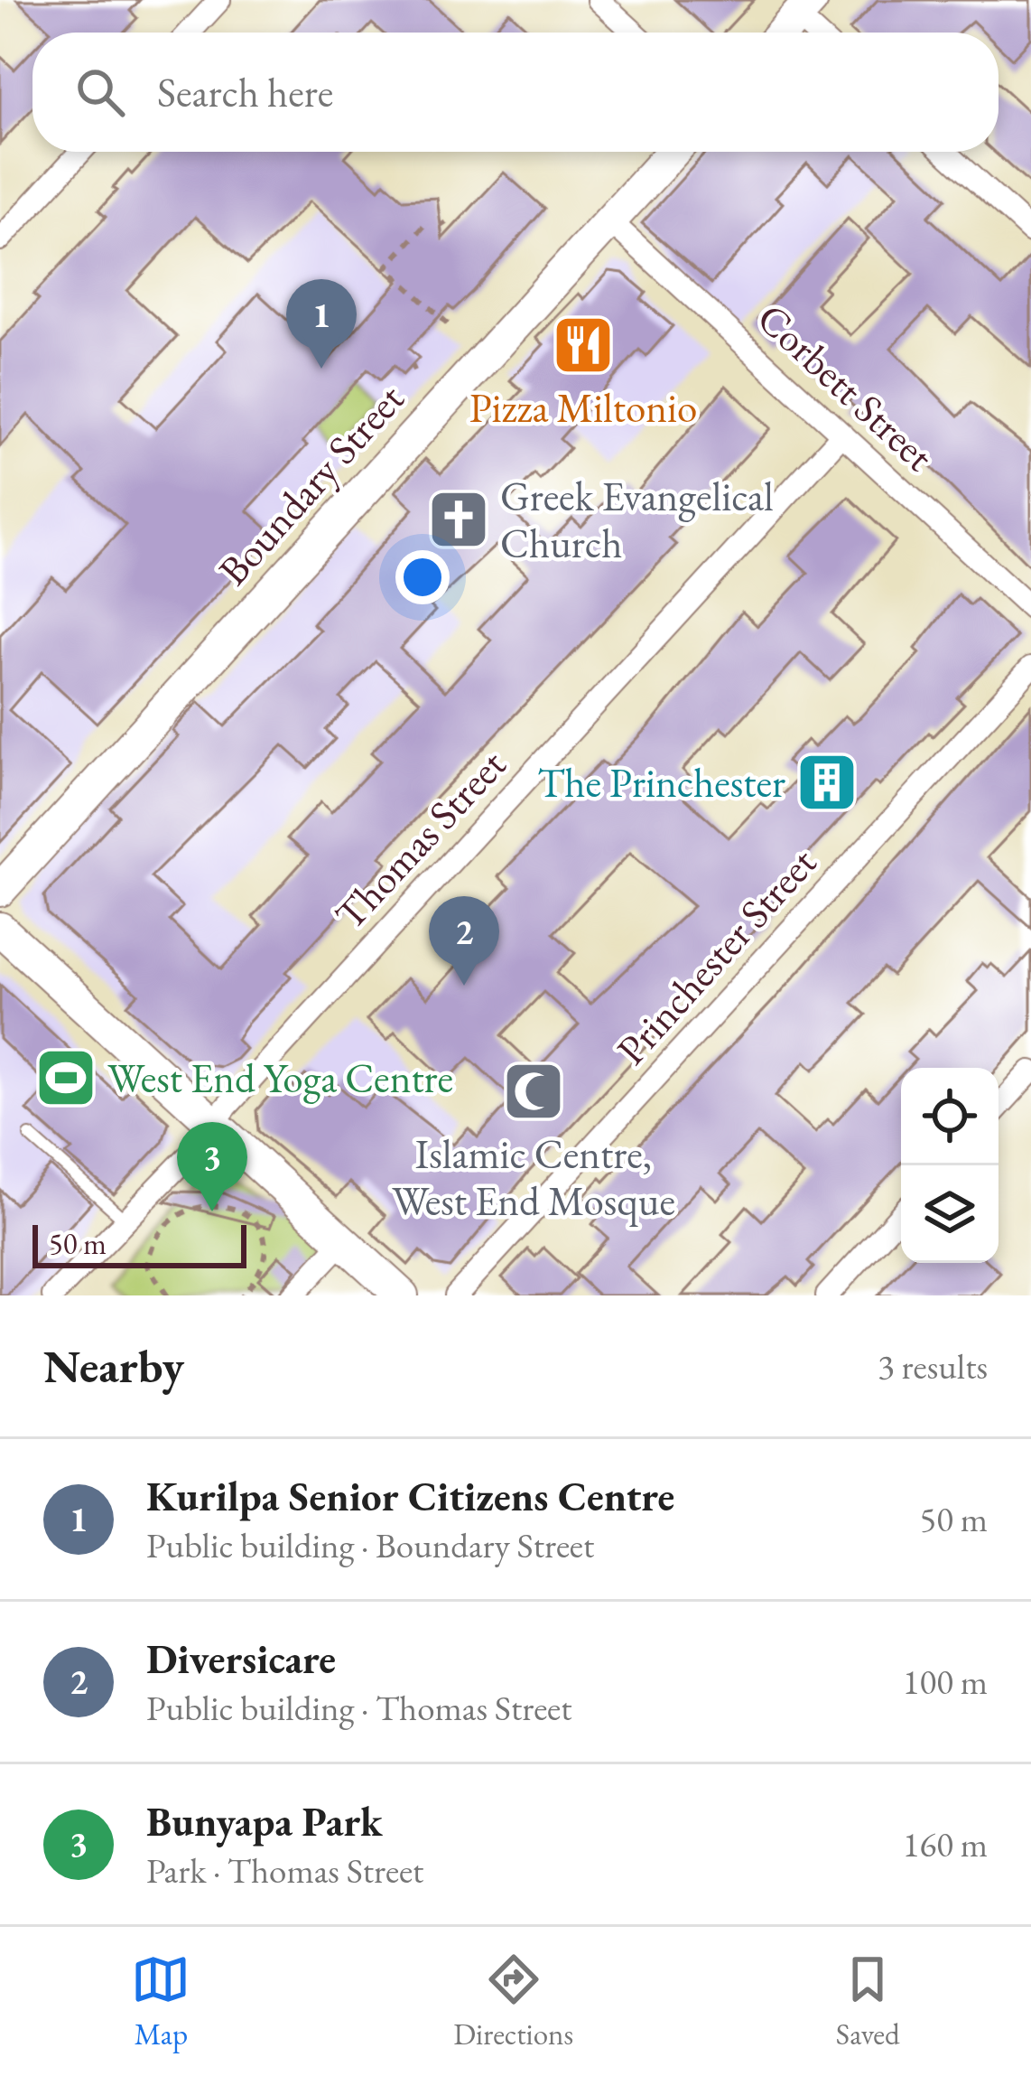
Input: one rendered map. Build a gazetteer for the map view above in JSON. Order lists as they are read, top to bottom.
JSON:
{
  "streets": {
    "street": [
      "Corbett Street",
      "Boundary Street",
      "Thomas Street",
      "Princhester Street"
    ]
  },
  "crossings": [
    ["Corbett Street", "Boundary Street"],
    ["Corbett Street", "Thomas Street"]
  ],
  "places": {
    "restaurant": ["Pizza Miltonio"],
    "church": ["Greek Evangelical Church"],
    "building": ["The Princhester"],
    "sports": ["West End Yoga Centre"],
    "mosque": ["Islamic Centre, West End Mosque"]
  },
  "scale_bar": "50 m",
  "page": {
    "search": "Search here",
    "pins": ["1", "2", "3"],
    "scale": "50 m",
    "heading": ["Nearby", "3 results"],
    "list": [
      {
        "mark": "1",
        "name": "Kurilpa Senior Citizens Centre",
        "note": "Public building · Boundary Street",
        "value": "50 m"
      },
      {
        "mark": "2",
        "name": "Diversicare",
        "note": "Public building · Thomas Street",
        "value": "100 m"
      },
      {
        "mark": "3",
        "name": "Bunyapa Park",
        "note": "Park · Thomas Street",
        "value": "160 m"
      }
    ],
    "nav": ["Map", "Directions", "Saved"]
  }
}
